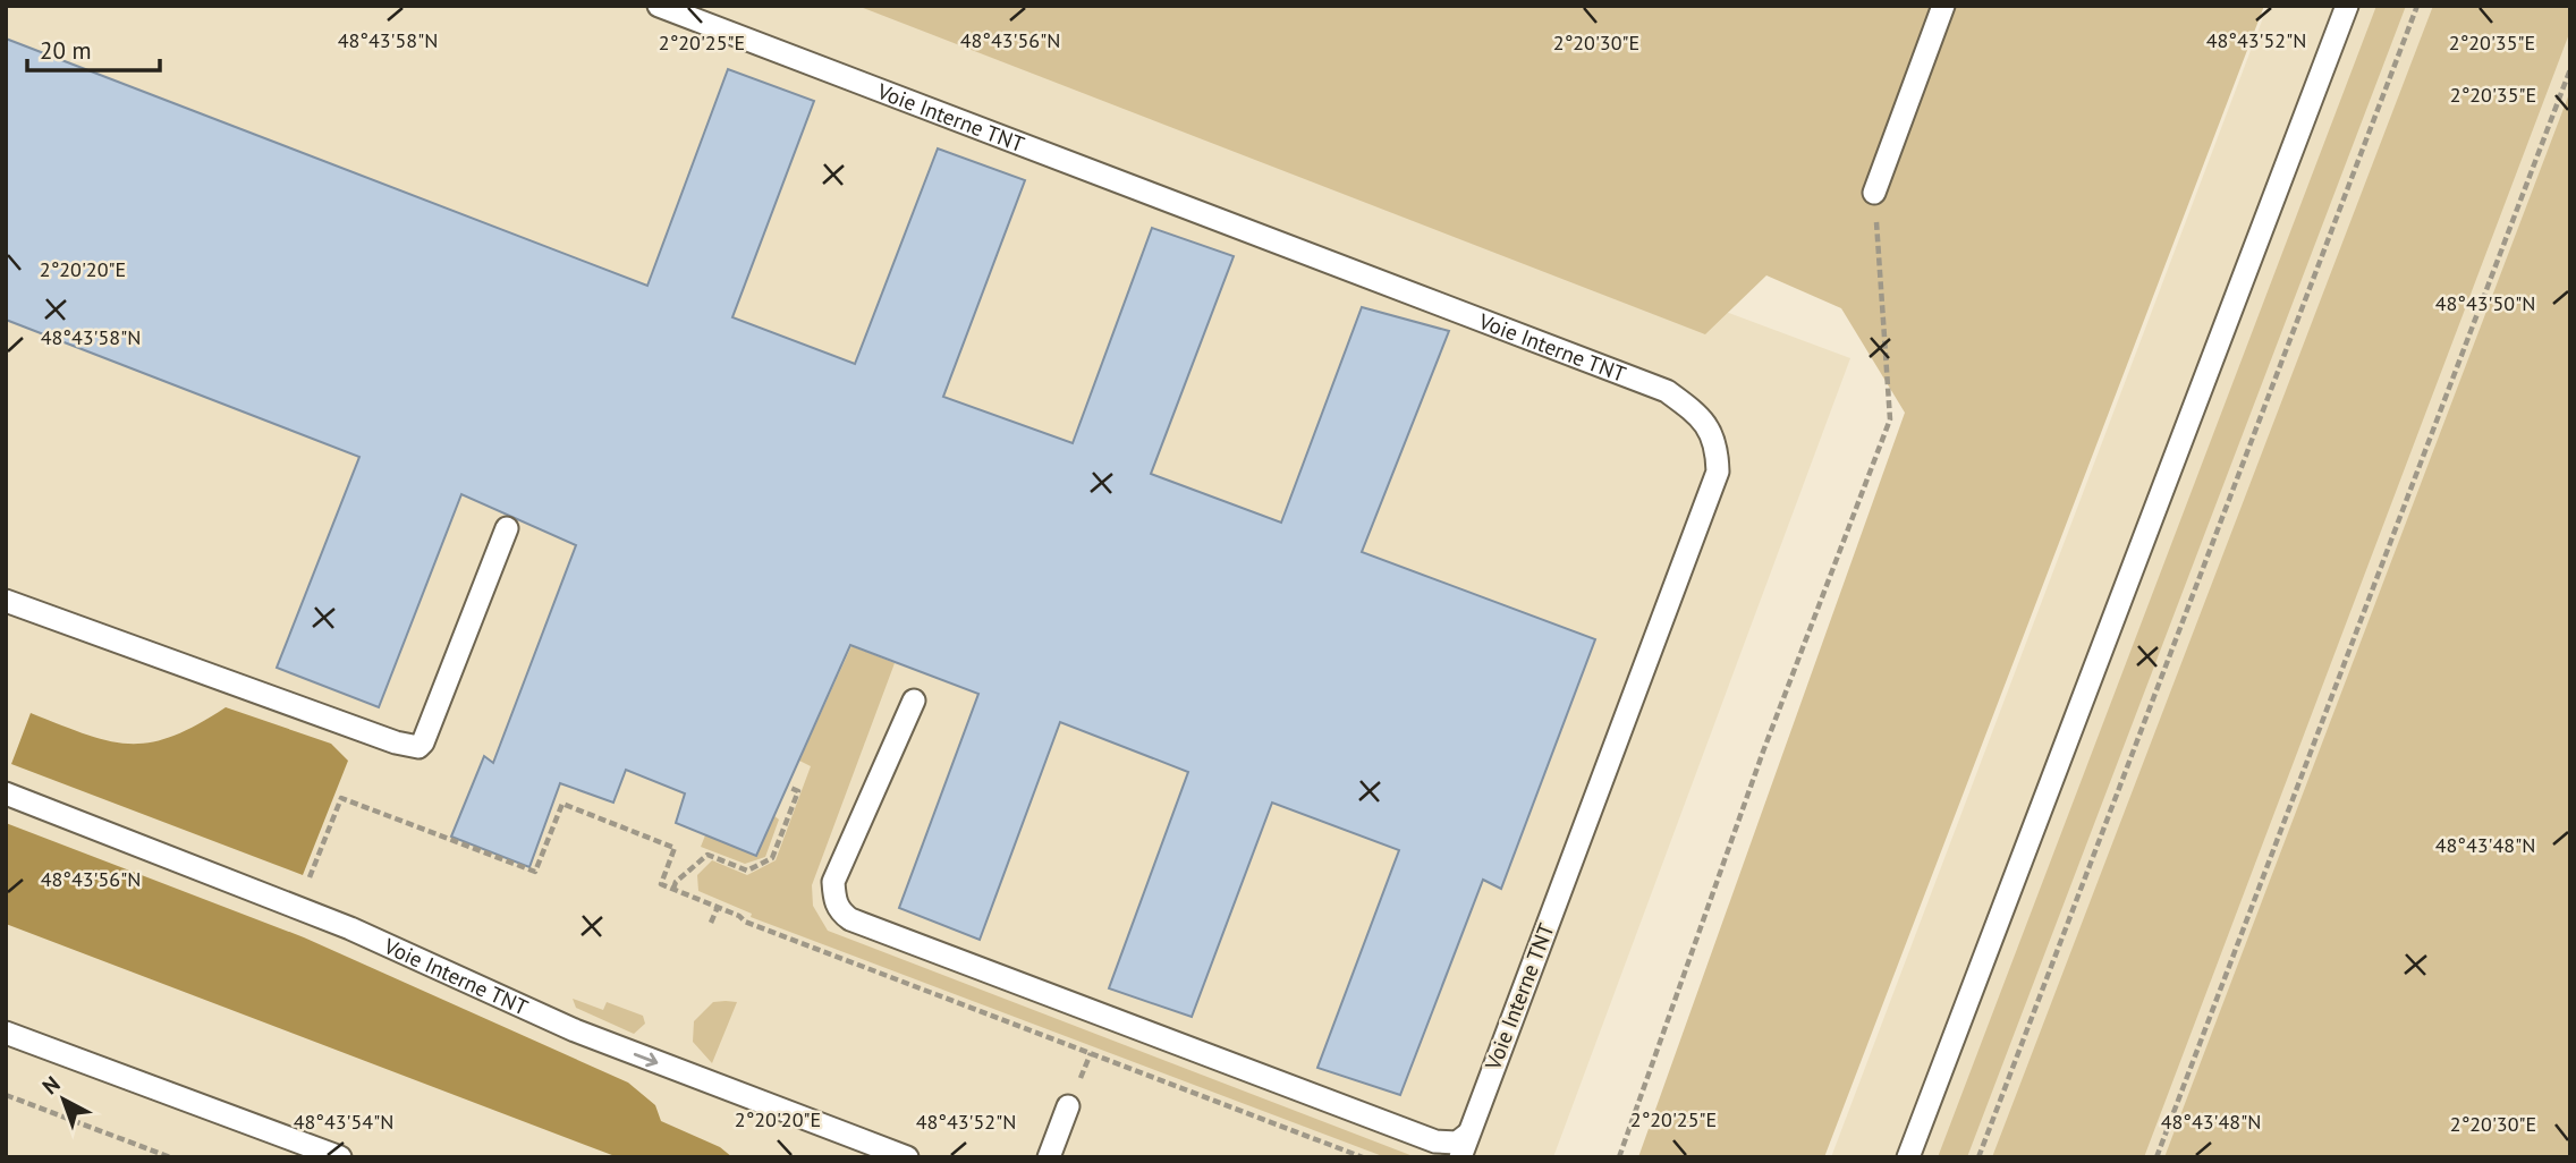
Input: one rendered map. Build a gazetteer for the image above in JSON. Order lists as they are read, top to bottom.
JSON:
{
  "streets": {
    "lane": ["Voie Interne TNT"]
  },
  "scale_bar": "20 m",
  "north": "top left",
  "coordinates": [
    "48°43'58\"N",
    "48°43'56\"N",
    "48°43'52\"N",
    "2°20'35\"E",
    "2°20'25\"E",
    "2°20'30\"E",
    "2°20'20\"E",
    "48°43'50\"N",
    "48°43'48\"N",
    "48°43'54\"N"
  ]
}
